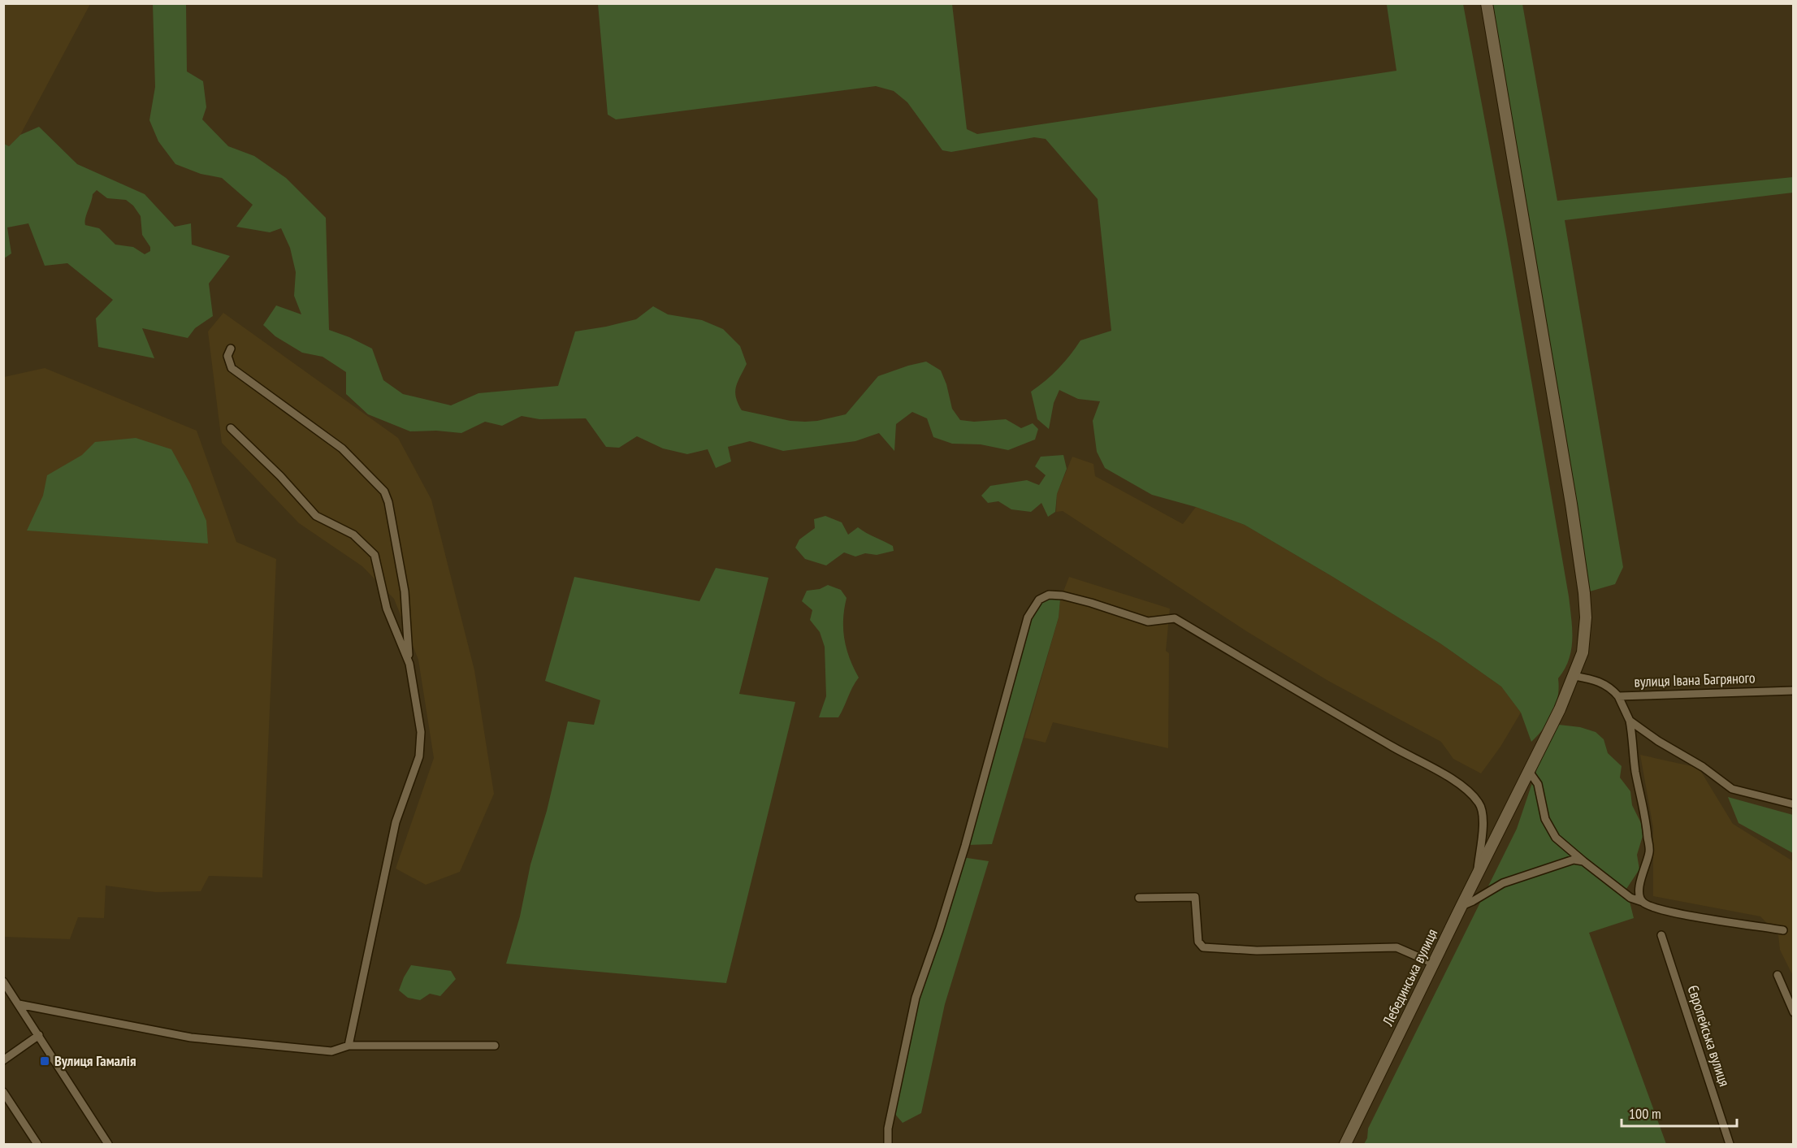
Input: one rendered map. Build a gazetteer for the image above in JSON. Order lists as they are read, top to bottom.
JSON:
{
  "streets": {
    "street": ["вулиця Івана Багряного", "Лебединська вулиця", "Європейська вулиця"]
  },
  "crossings": [
    ["вулиця Івана Багряного", "Лебединська вулиця"]
  ],
  "places": {
    "transit": ["Вулиця Гамалія"]
  },
  "scale_bar": "100 m"
}
